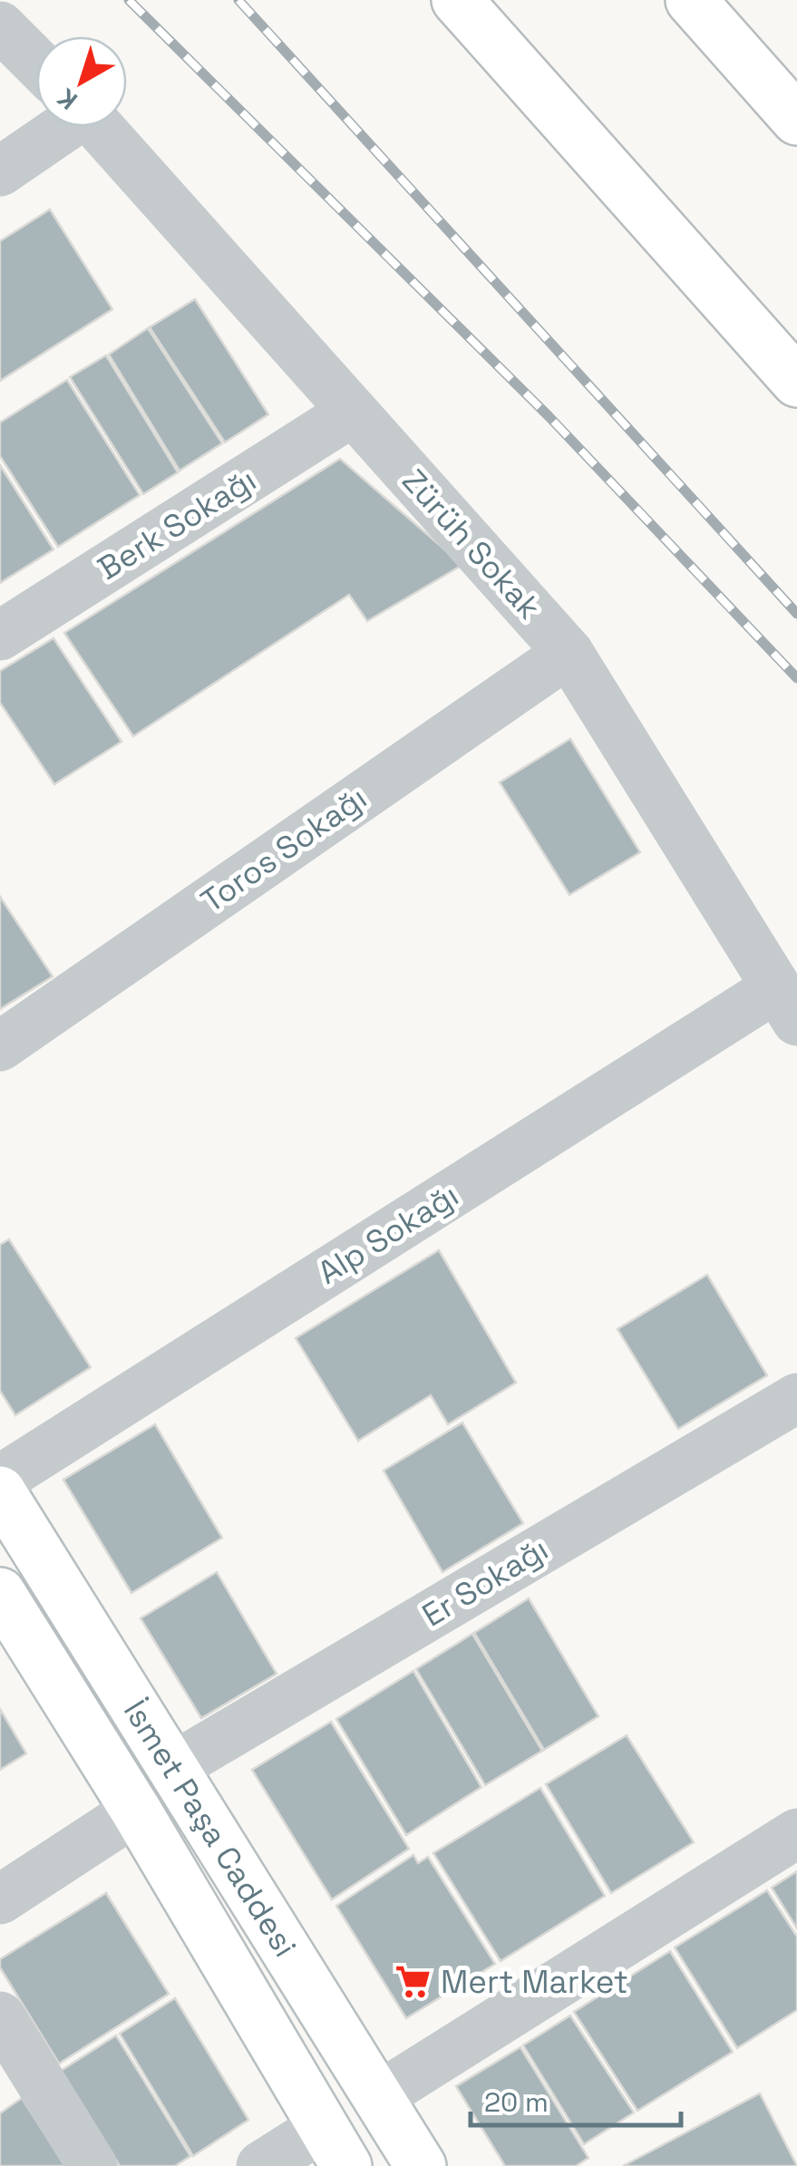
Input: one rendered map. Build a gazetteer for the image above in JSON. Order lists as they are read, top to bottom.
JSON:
{
  "streets": {
    "main road": ["İsmet Paşa Caddesi"],
    "street": [
      "Berk Sokağı",
      "Zürüh Sokak",
      "Toros Sokağı",
      "Alp Sokağı",
      "Er Sokağı"
    ]
  },
  "crossings": [
    ["Berk Sokağı", "Zürüh Sokak"],
    ["Zürüh Sokak", "Toros Sokağı"],
    ["Zürüh Sokak", "Alp Sokağı"],
    ["Er Sokağı", "İsmet Paşa Caddesi"]
  ],
  "places": {
    "supermarket": ["Mert Market"]
  },
  "scale_bar": "20 m",
  "north": "bottom left"
}
